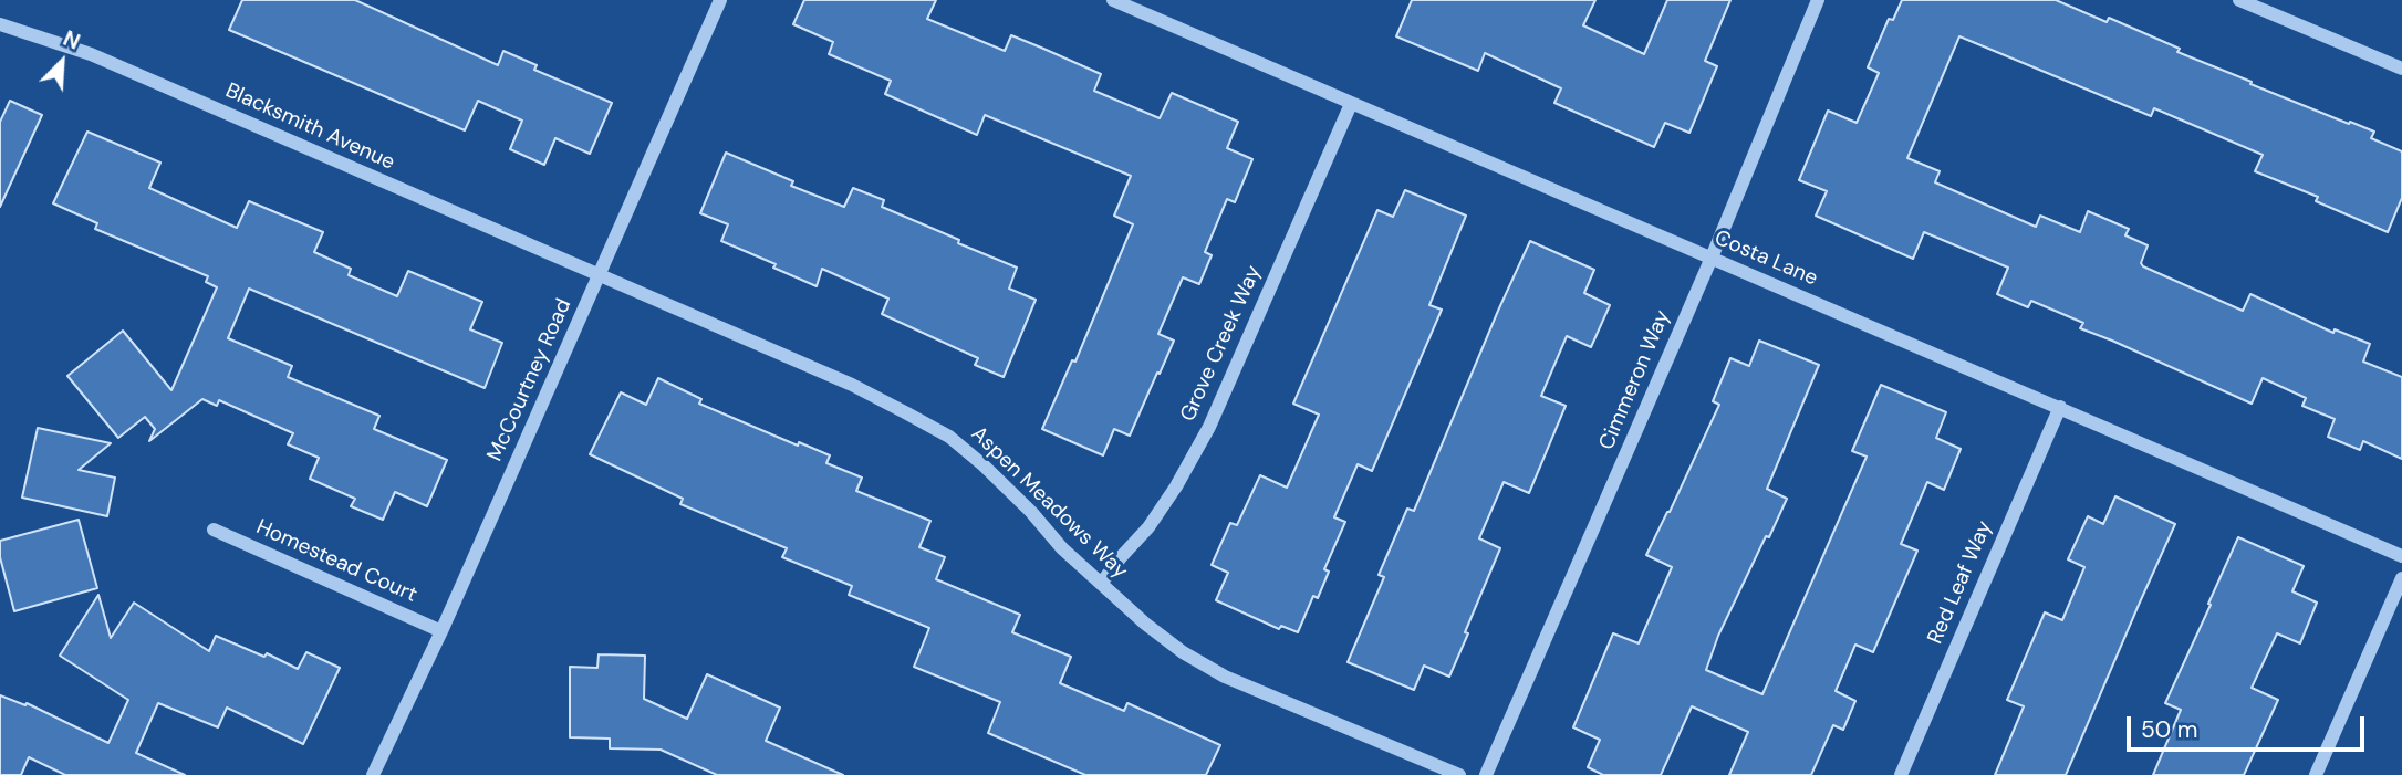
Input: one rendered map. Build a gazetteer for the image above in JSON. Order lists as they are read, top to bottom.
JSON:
{
  "streets": {
    "street": [
      "Blacksmith Avenue",
      "Costa Lane",
      "Grove Creek Way",
      "McCourtney Road",
      "Cimmeron Way",
      "Aspen Meadows Way",
      "Homestead Court",
      "Red Leaf Way"
    ]
  },
  "crossings": [
    ["Blacksmith Avenue", "McCourtney Road"],
    ["Blacksmith Avenue", "Aspen Meadows Way"],
    ["Costa Lane", "Grove Creek Way"],
    ["Costa Lane", "Cimmeron Way"],
    ["Costa Lane", "Red Leaf Way"],
    ["Grove Creek Way", "Aspen Meadows Way"],
    ["McCourtney Road", "Aspen Meadows Way"],
    ["McCourtney Road", "Homestead Court"]
  ],
  "scale_bar": "50 m",
  "north": "top right"
}
